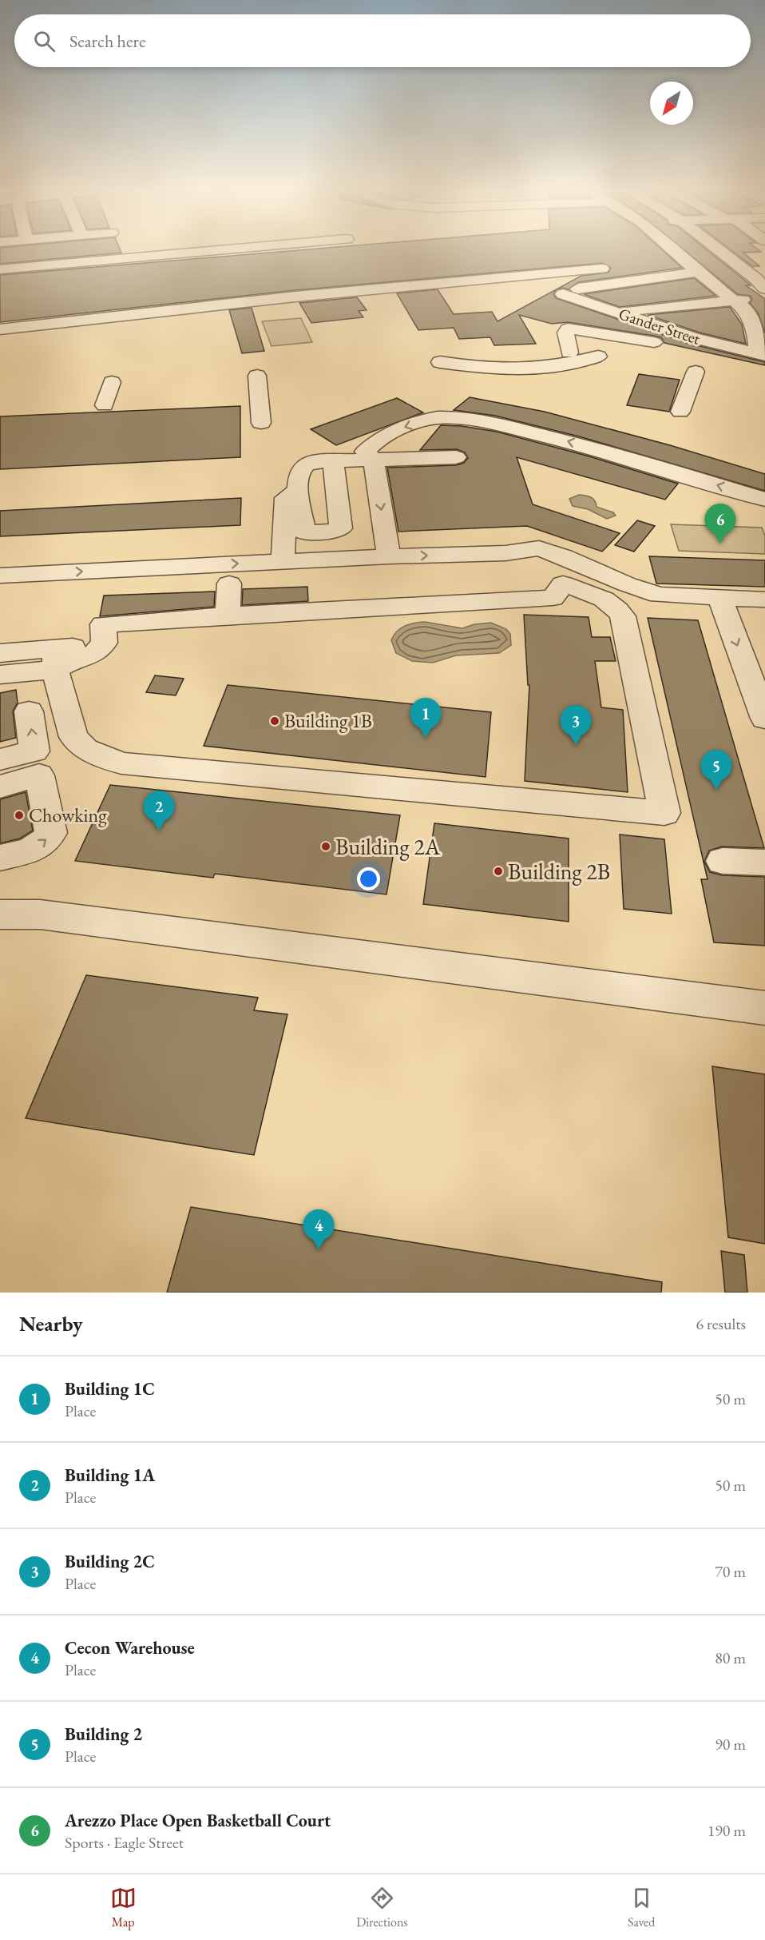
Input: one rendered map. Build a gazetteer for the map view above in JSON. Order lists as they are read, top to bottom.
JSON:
{
  "streets": {
    "street": ["Gander Street"]
  },
  "places": [
    "Building 1B",
    "Chowking",
    "Building 2A",
    "Building 2B"
  ],
  "north": "bottom left",
  "page": {
    "search": "Search here",
    "pins": [
      "6",
      "1",
      "3",
      "5",
      "2",
      "4"
    ],
    "heading": ["Nearby", "6 results"],
    "list": [
      {
        "mark": "1",
        "name": "Building 1C",
        "note": "Place",
        "value": "50 m"
      },
      {
        "mark": "2",
        "name": "Building 1A",
        "note": "Place",
        "value": "50 m"
      },
      {
        "mark": "3",
        "name": "Building 2C",
        "note": "Place",
        "value": "70 m"
      },
      {
        "mark": "4",
        "name": "Cecon Warehouse",
        "note": "Place",
        "value": "80 m"
      },
      {
        "mark": "5",
        "name": "Building 2",
        "note": "Place",
        "value": "90 m"
      },
      {
        "mark": "6",
        "name": "Arezzo Place Open Basketball Court",
        "note": "Sports · Eagle Street",
        "value": "190 m"
      }
    ],
    "nav": ["Map", "Directions", "Saved"]
  }
}
